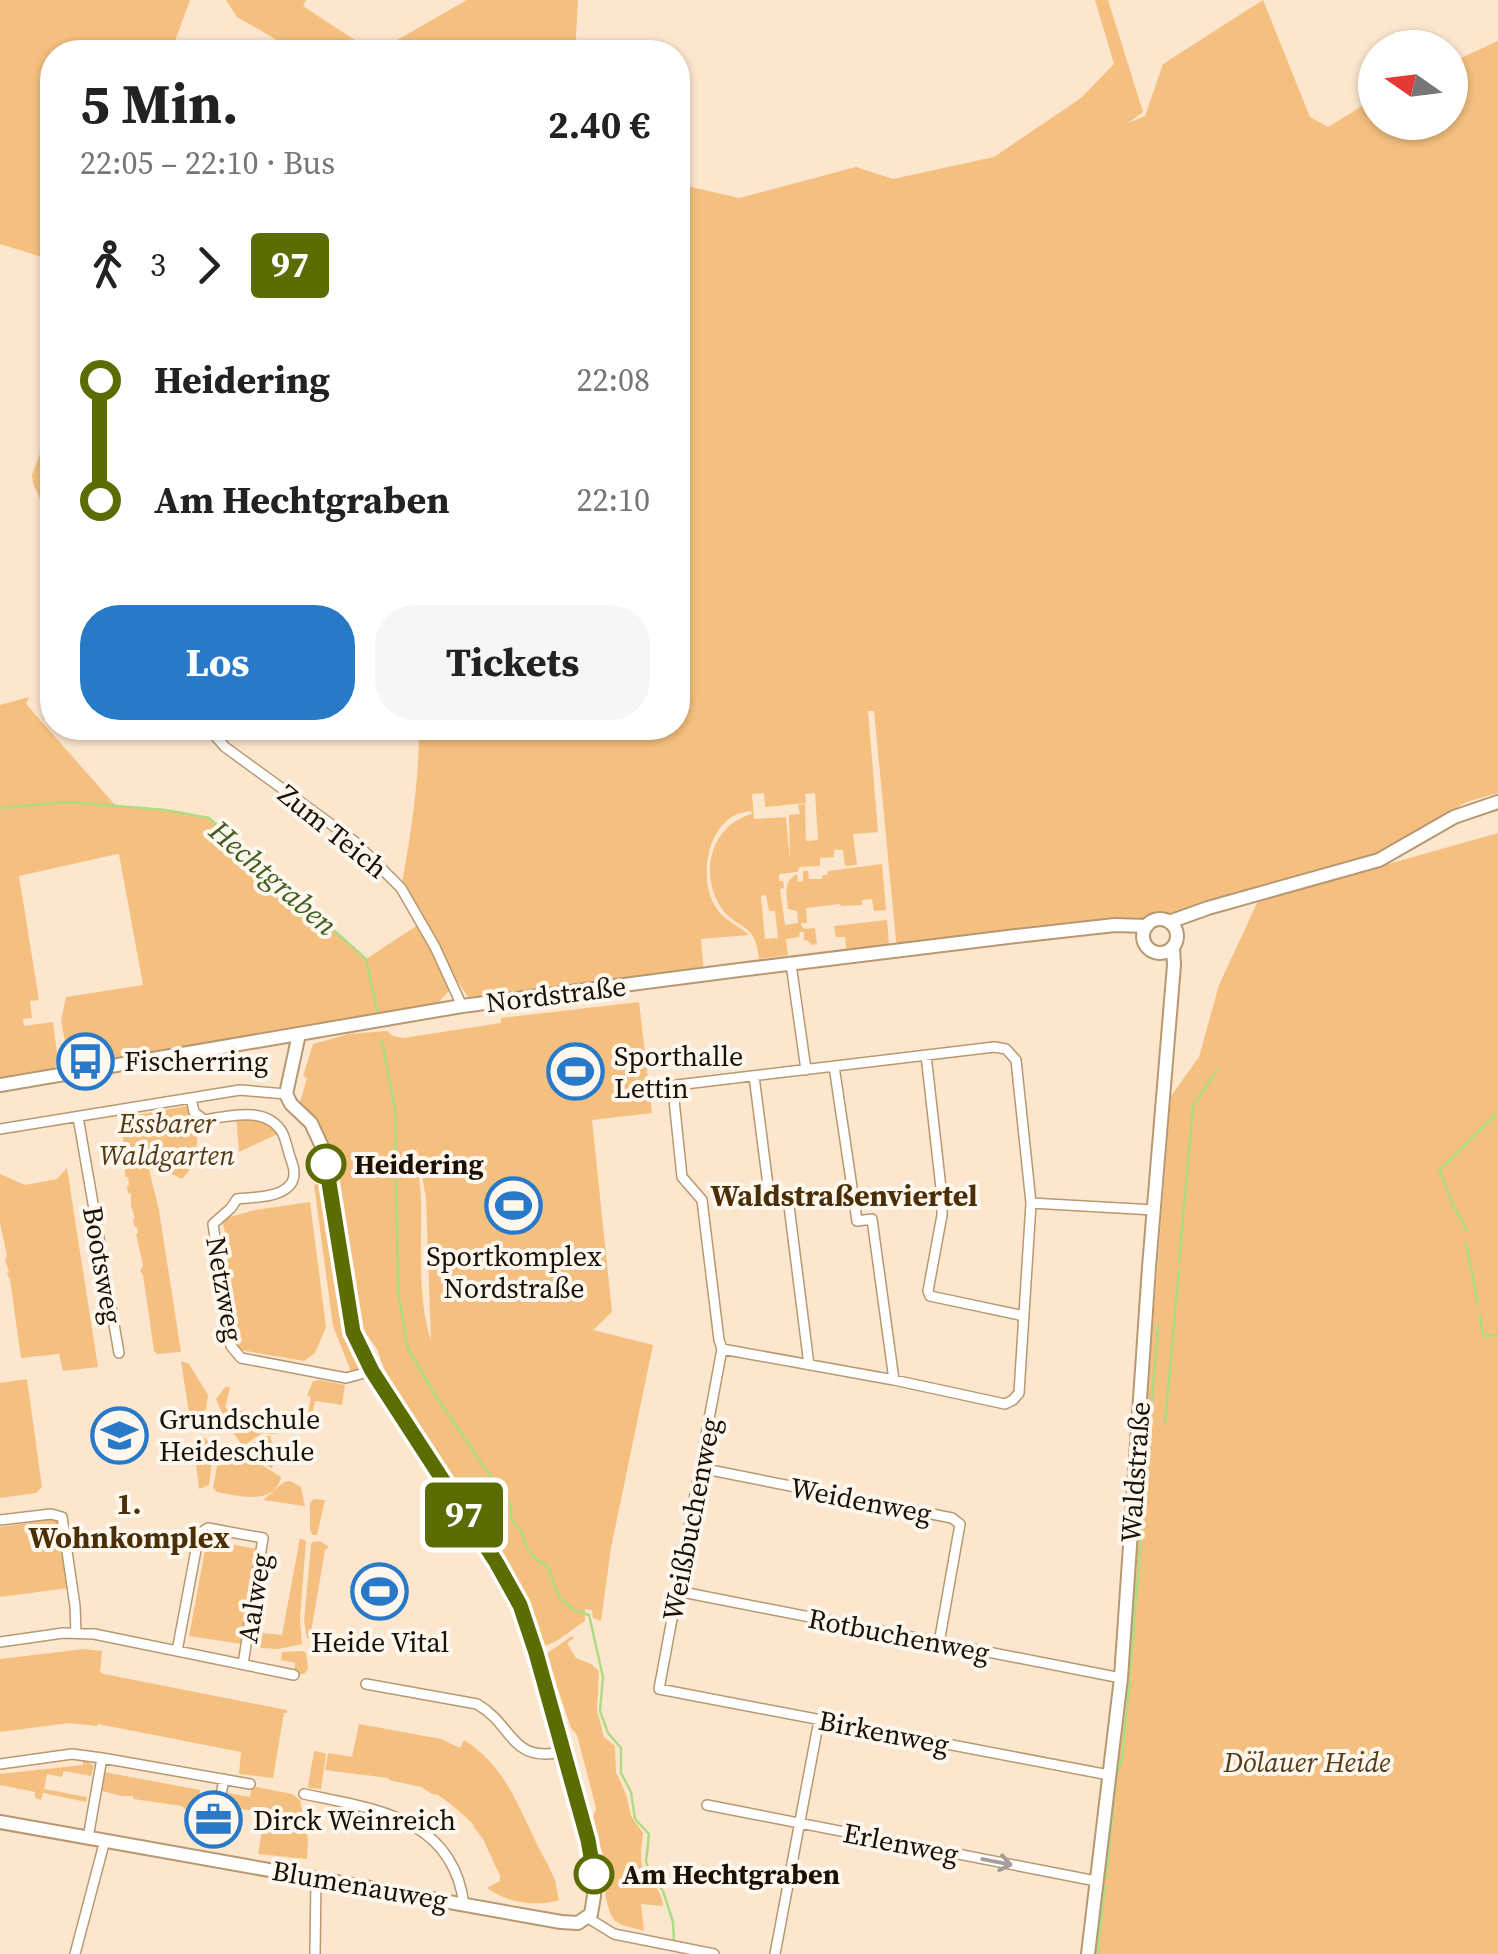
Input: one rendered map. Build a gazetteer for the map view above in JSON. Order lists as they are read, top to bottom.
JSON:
{
  "streets": {
    "street": [
      "Zum Teich",
      "Nordstraße",
      "Bootsweg",
      "Netzweg",
      "Waldstraße",
      "Weidenweg",
      "Weißbuchenweg",
      "Aalweg",
      "Rotbuchenweg",
      "Birkenweg",
      "Erlenweg",
      "Blumenauweg"
    ]
  },
  "crossings": [
    ["Zum Teich", "Nordstraße"],
    ["Nordstraße", "Waldstraße"],
    ["Waldstraße", "Rotbuchenweg"],
    ["Waldstraße", "Birkenweg"],
    ["Waldstraße", "Erlenweg"],
    ["Weidenweg", "Weißbuchenweg"],
    ["Weidenweg", "Rotbuchenweg"],
    ["Weißbuchenweg", "Rotbuchenweg"],
    ["Weißbuchenweg", "Birkenweg"]
  ],
  "one_way": ["Erlenweg"],
  "districts": ["Waldstraßenviertel", "1. Wohnkomplex"],
  "water": ["Hechtgraben"],
  "parks": ["Essbarer Waldgarten", "Dölauer Heide"],
  "places": {
    "bus stop": ["Fischerring"],
    "sports": ["Sporthalle Lettin", "Sportkomplex Nordstraße", "Heide Vital"],
    "other": ["Heidering", "Am Hechtgraben"],
    "school or university": ["Grundschule Heideschule"],
    "office": ["Dirck Weinreich"]
  },
  "lines": ["bus line 97"],
  "north": "left",
  "page": {
    "on_map": "97",
    "heading": ["5 Min.", "22:05 – 22:10 · Bus", "2.40 €"],
    "legs": ["3", "97"],
    "list": [
      {
        "name": "Heidering",
        "value": "22:08"
      },
      {
        "name": "Am Hechtgraben",
        "value": "22:10"
      }
    ],
    "buttons": ["Los", "Tickets"]
  }
}
